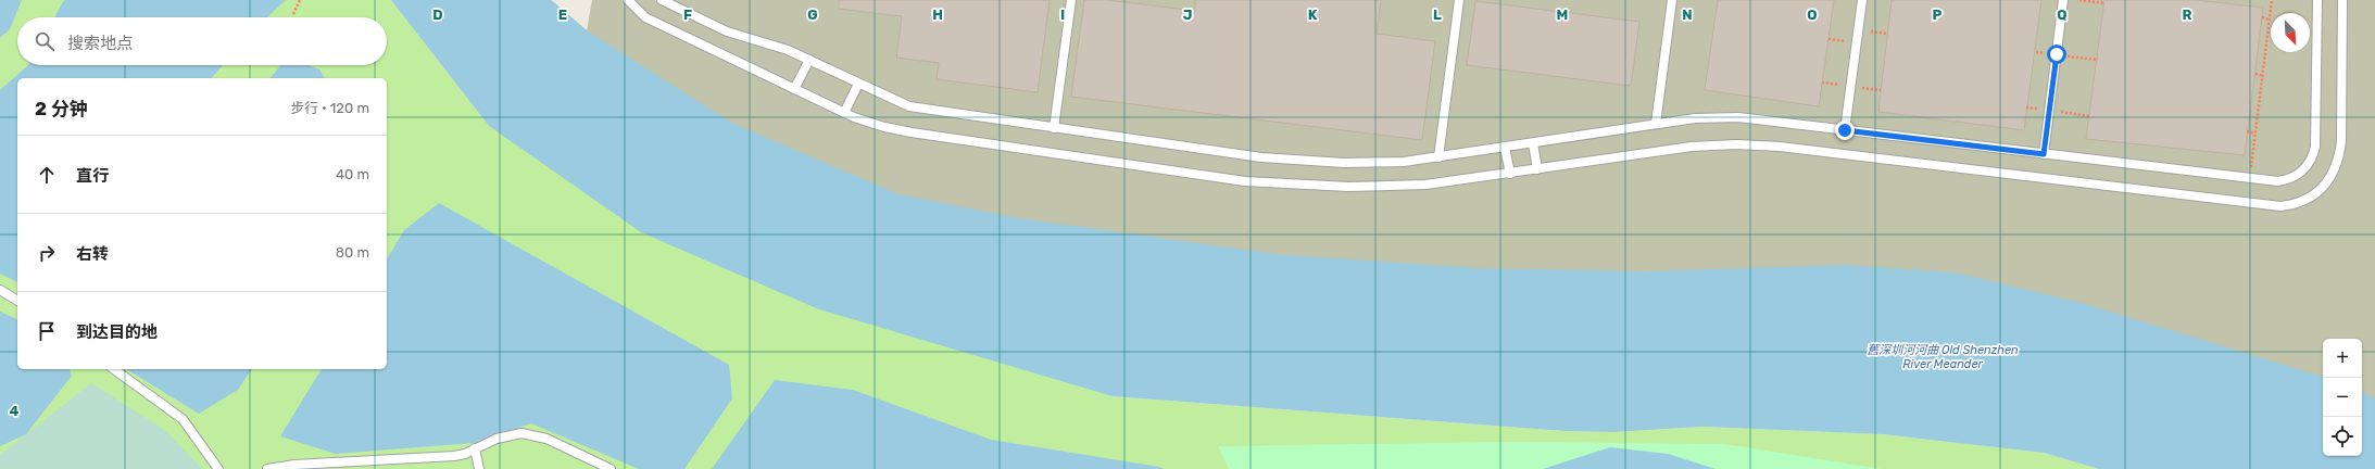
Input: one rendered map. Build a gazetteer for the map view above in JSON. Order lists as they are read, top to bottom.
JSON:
{
  "water": ["舊深圳河河曲 Old Shenzhen River Meander"],
  "north": "bottom right",
  "page": {
    "search": "搜索地点",
    "heading": ["2 分钟", "步行 · 120 m"],
    "list": [
      ["直行", "40 m"],
      ["右转", "80 m"],
      "到达目的地"
    ],
    "map_buttons": ["+", "−"]
  },
  "grid": {
    "columns": [
      "D",
      "E",
      "F",
      "G",
      "H",
      "I",
      "J",
      "K",
      "L",
      "M",
      "N",
      "O",
      "P",
      "Q",
      "R"
    ],
    "rows": ["4"]
  }
}
